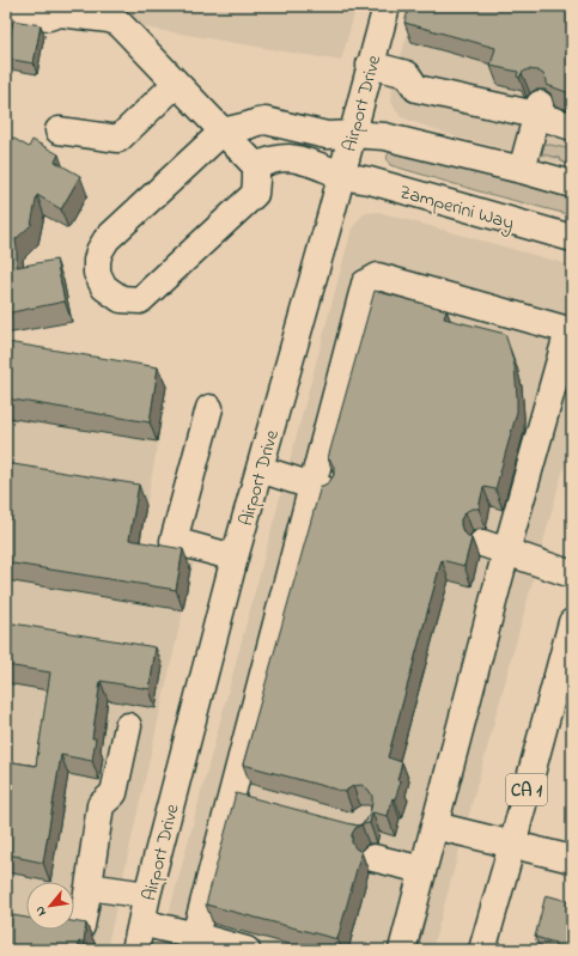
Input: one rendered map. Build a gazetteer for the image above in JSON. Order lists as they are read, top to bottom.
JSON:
{
  "streets": {
    "main road": ["Airport Drive", "Zamperini Way", "CA 1"]
  },
  "crossings": [
    ["Airport Drive", "Zamperini Way"]
  ],
  "north": "bottom left"
}
